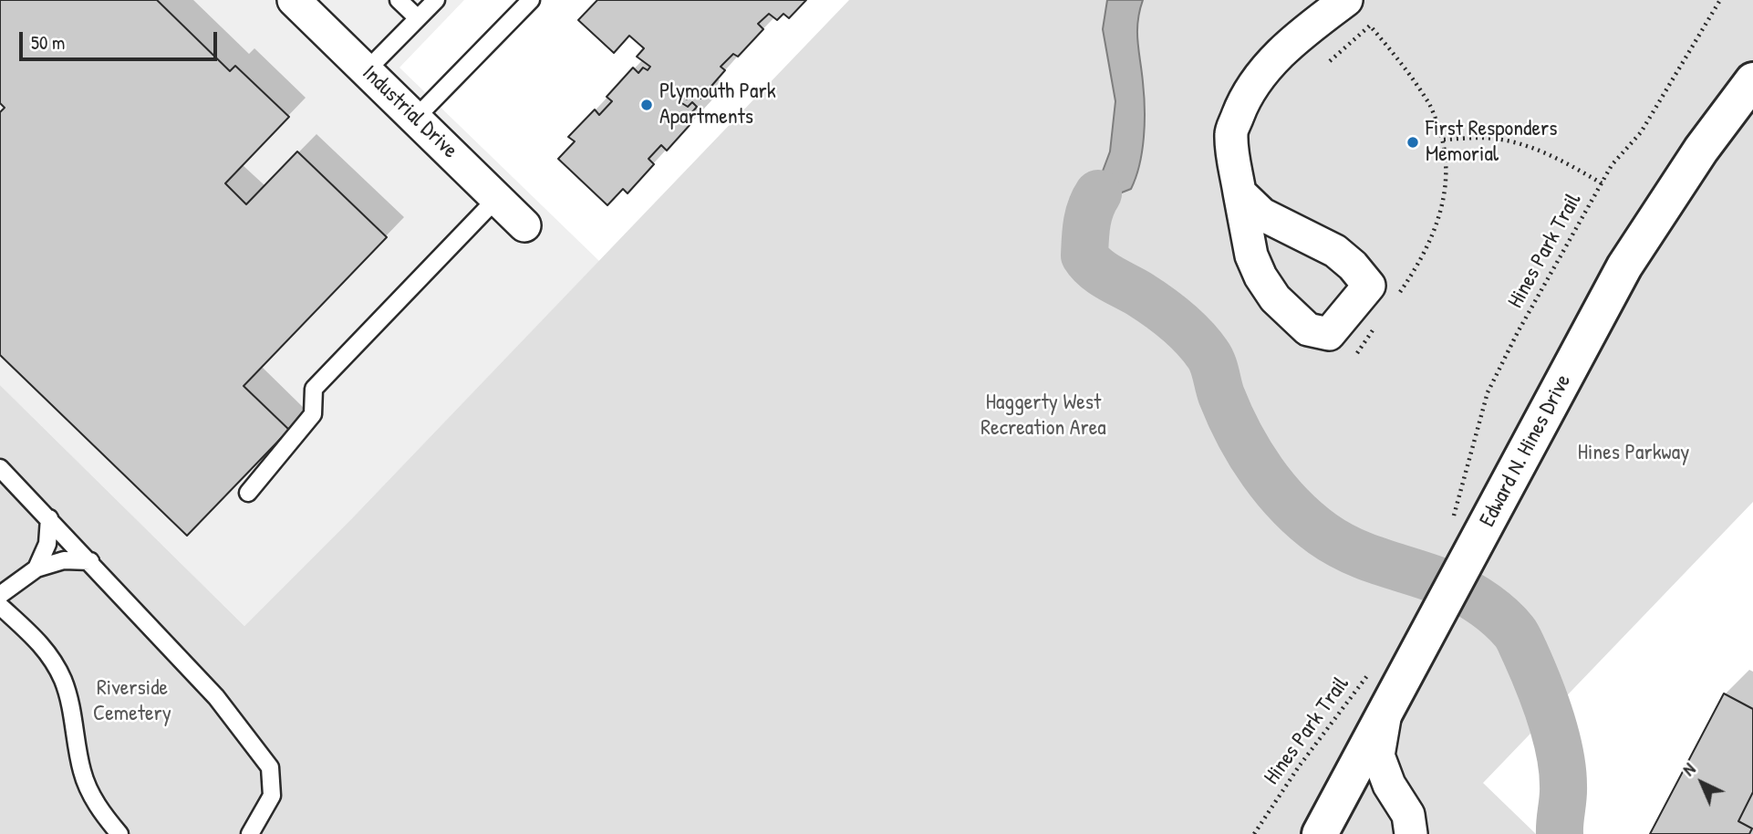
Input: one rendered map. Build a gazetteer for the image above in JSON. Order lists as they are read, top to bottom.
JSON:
{
  "streets": {
    "street": ["Industrial Drive", "Edward N. Hines Drive"],
    "path": ["Hines Park Trail"]
  },
  "parks": ["Haggerty West Recreation Area", "Hines Parkway", "Riverside Cemetery"],
  "places": ["Plymouth Park Apartments", "First Responders Memorial"],
  "scale_bar": "50 m",
  "north": "top left"
}
